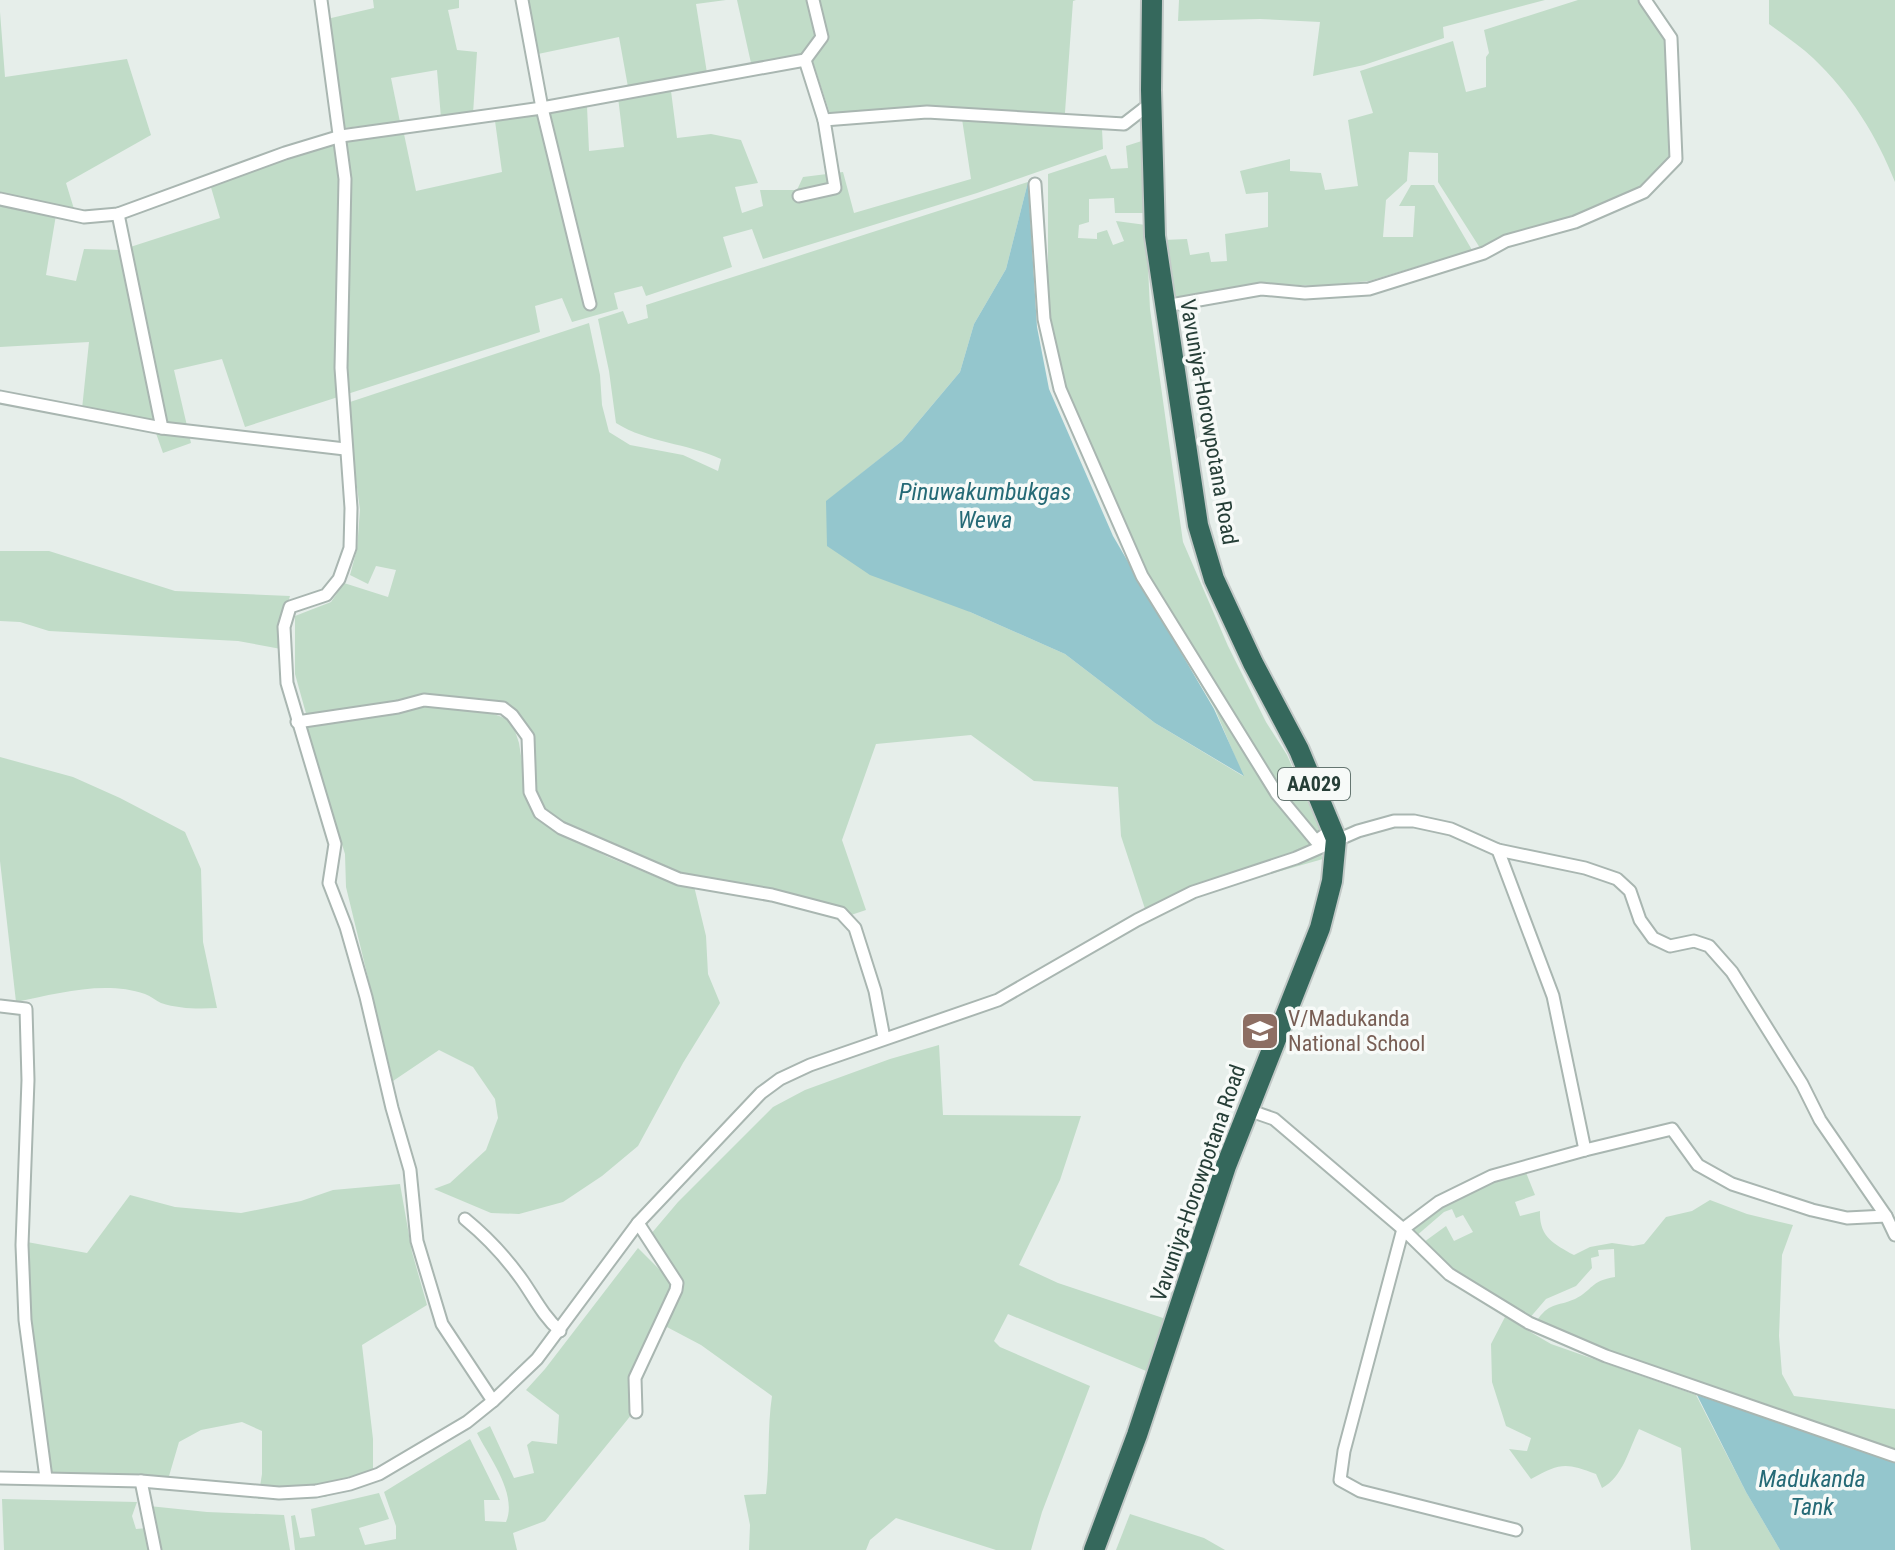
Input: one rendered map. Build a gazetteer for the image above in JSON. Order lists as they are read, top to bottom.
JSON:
{
  "streets": {
    "highway": ["Vavuniya-Horowpotana Road", "AA029"]
  },
  "water": ["Pinuwakumbukgas Wewa", "Madukanda Tank"],
  "places": {
    "school or university": ["V/Madukanda National School"]
  }
}
